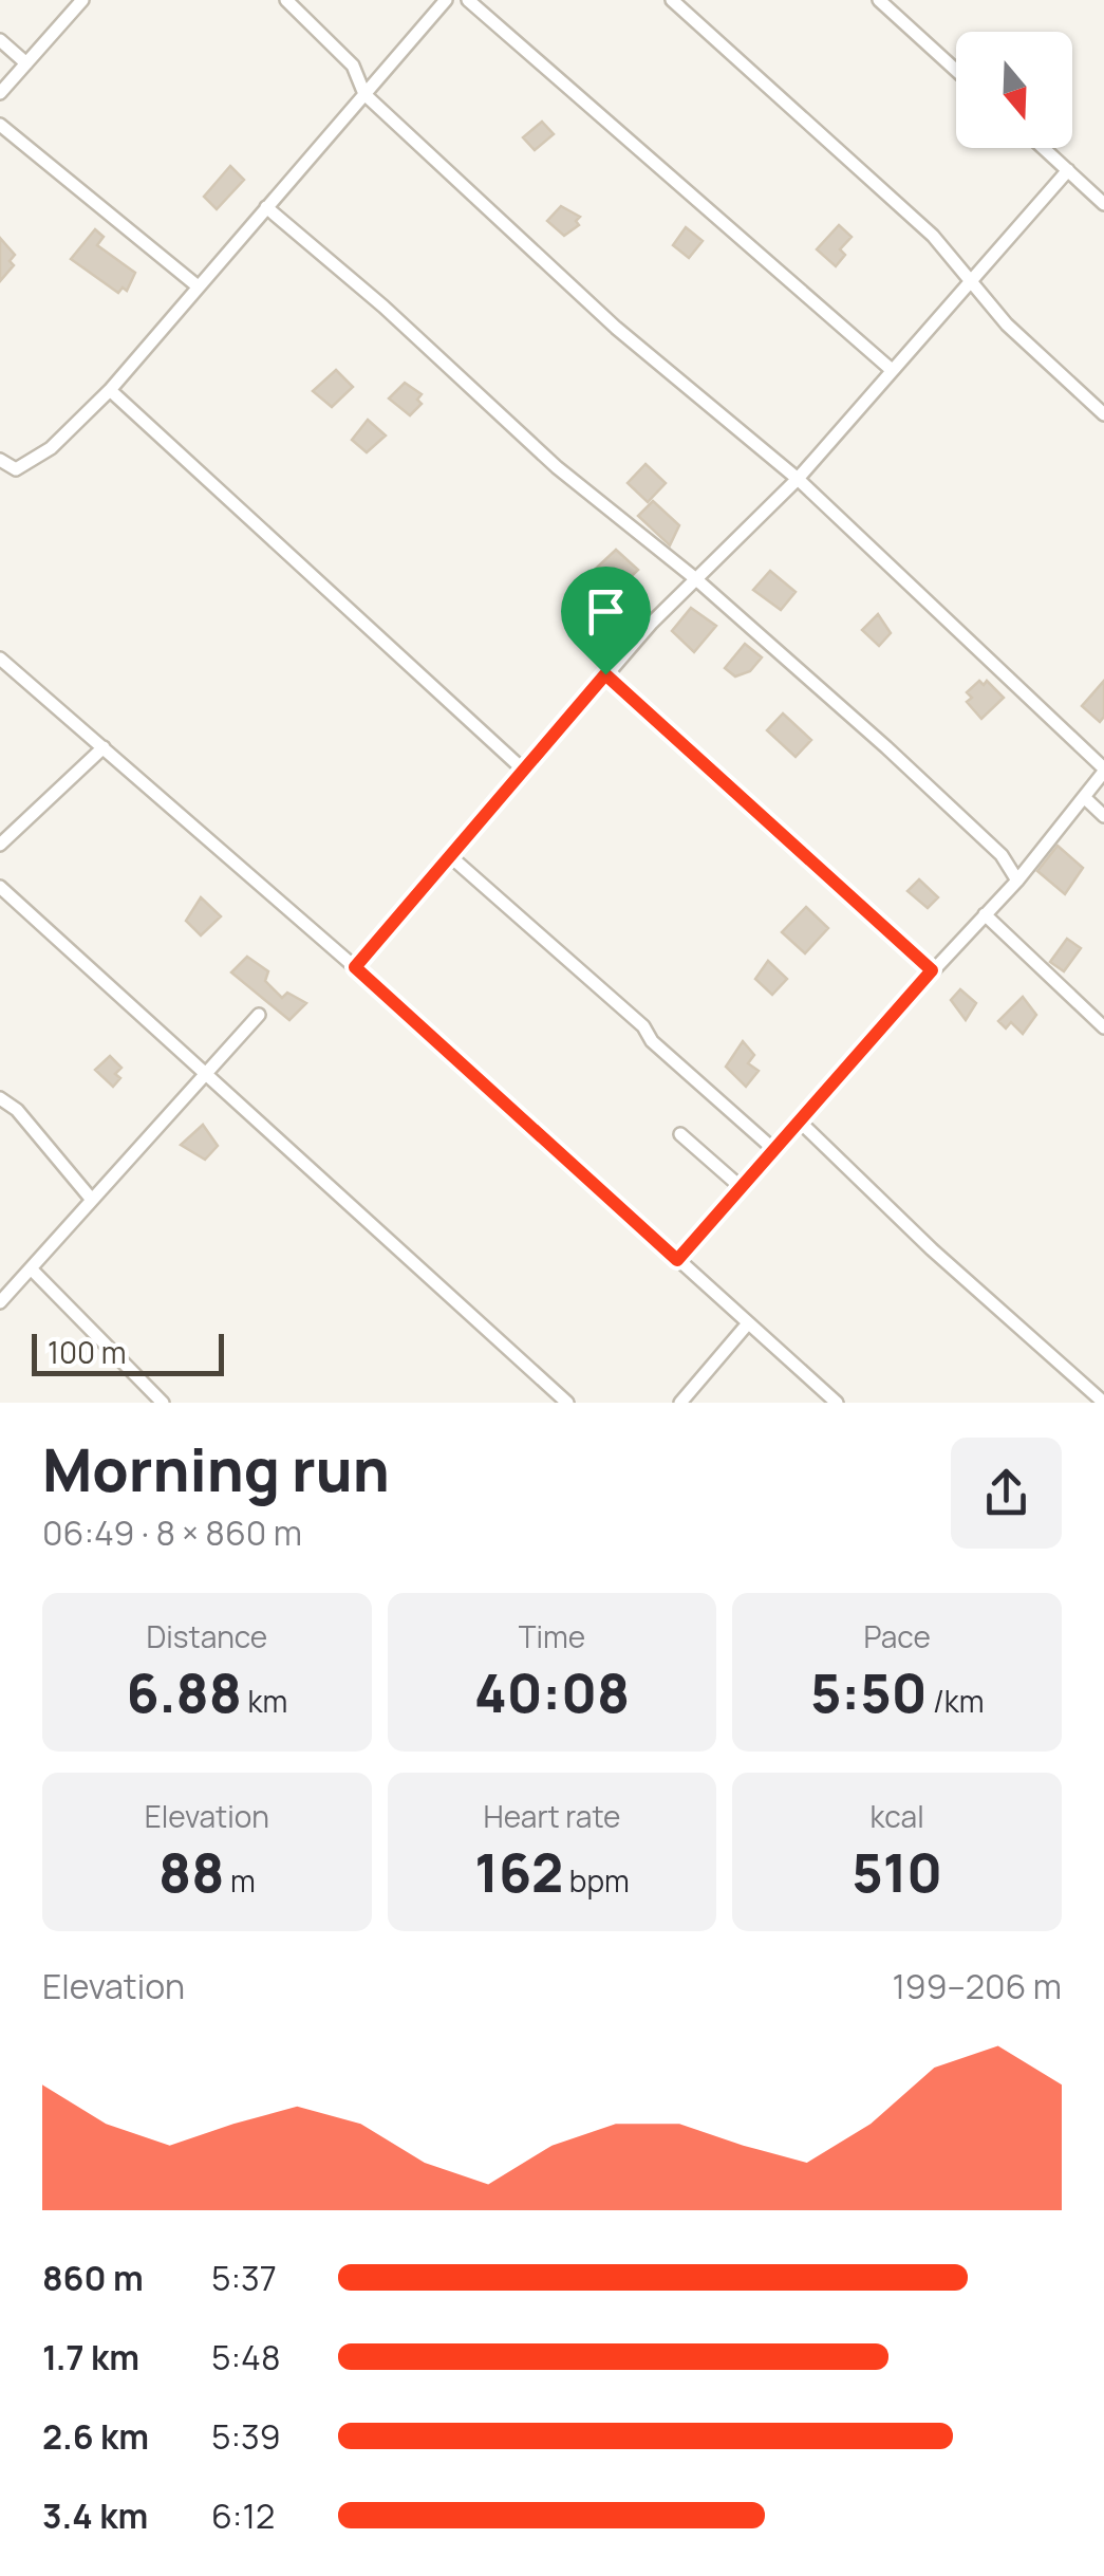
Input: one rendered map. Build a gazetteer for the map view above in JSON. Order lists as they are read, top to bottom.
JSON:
{
  "scale_bar": "100 m",
  "north": "bottom",
  "page": {
    "scale": "100 m",
    "heading": ["Morning run", "06:49 · 8 × 860 m"],
    "stats": [
      ["Distance", "6.88 km"],
      ["Time", "40:08"],
      ["Pace", "5:50 /km"],
      ["Elevation", "88 m"],
      ["Heart rate", "162 bpm"],
      ["kcal", "510"]
    ],
    "chart": ["Elevation", "199–206 m"],
    "list": [
      {
        "name": "860 m",
        "note": "5:37"
      },
      {
        "name": "1.7 km",
        "note": "5:48"
      },
      {
        "name": "2.6 km",
        "note": "5:39"
      },
      {
        "name": "3.4 km",
        "note": "6:12"
      }
    ]
  }
}
